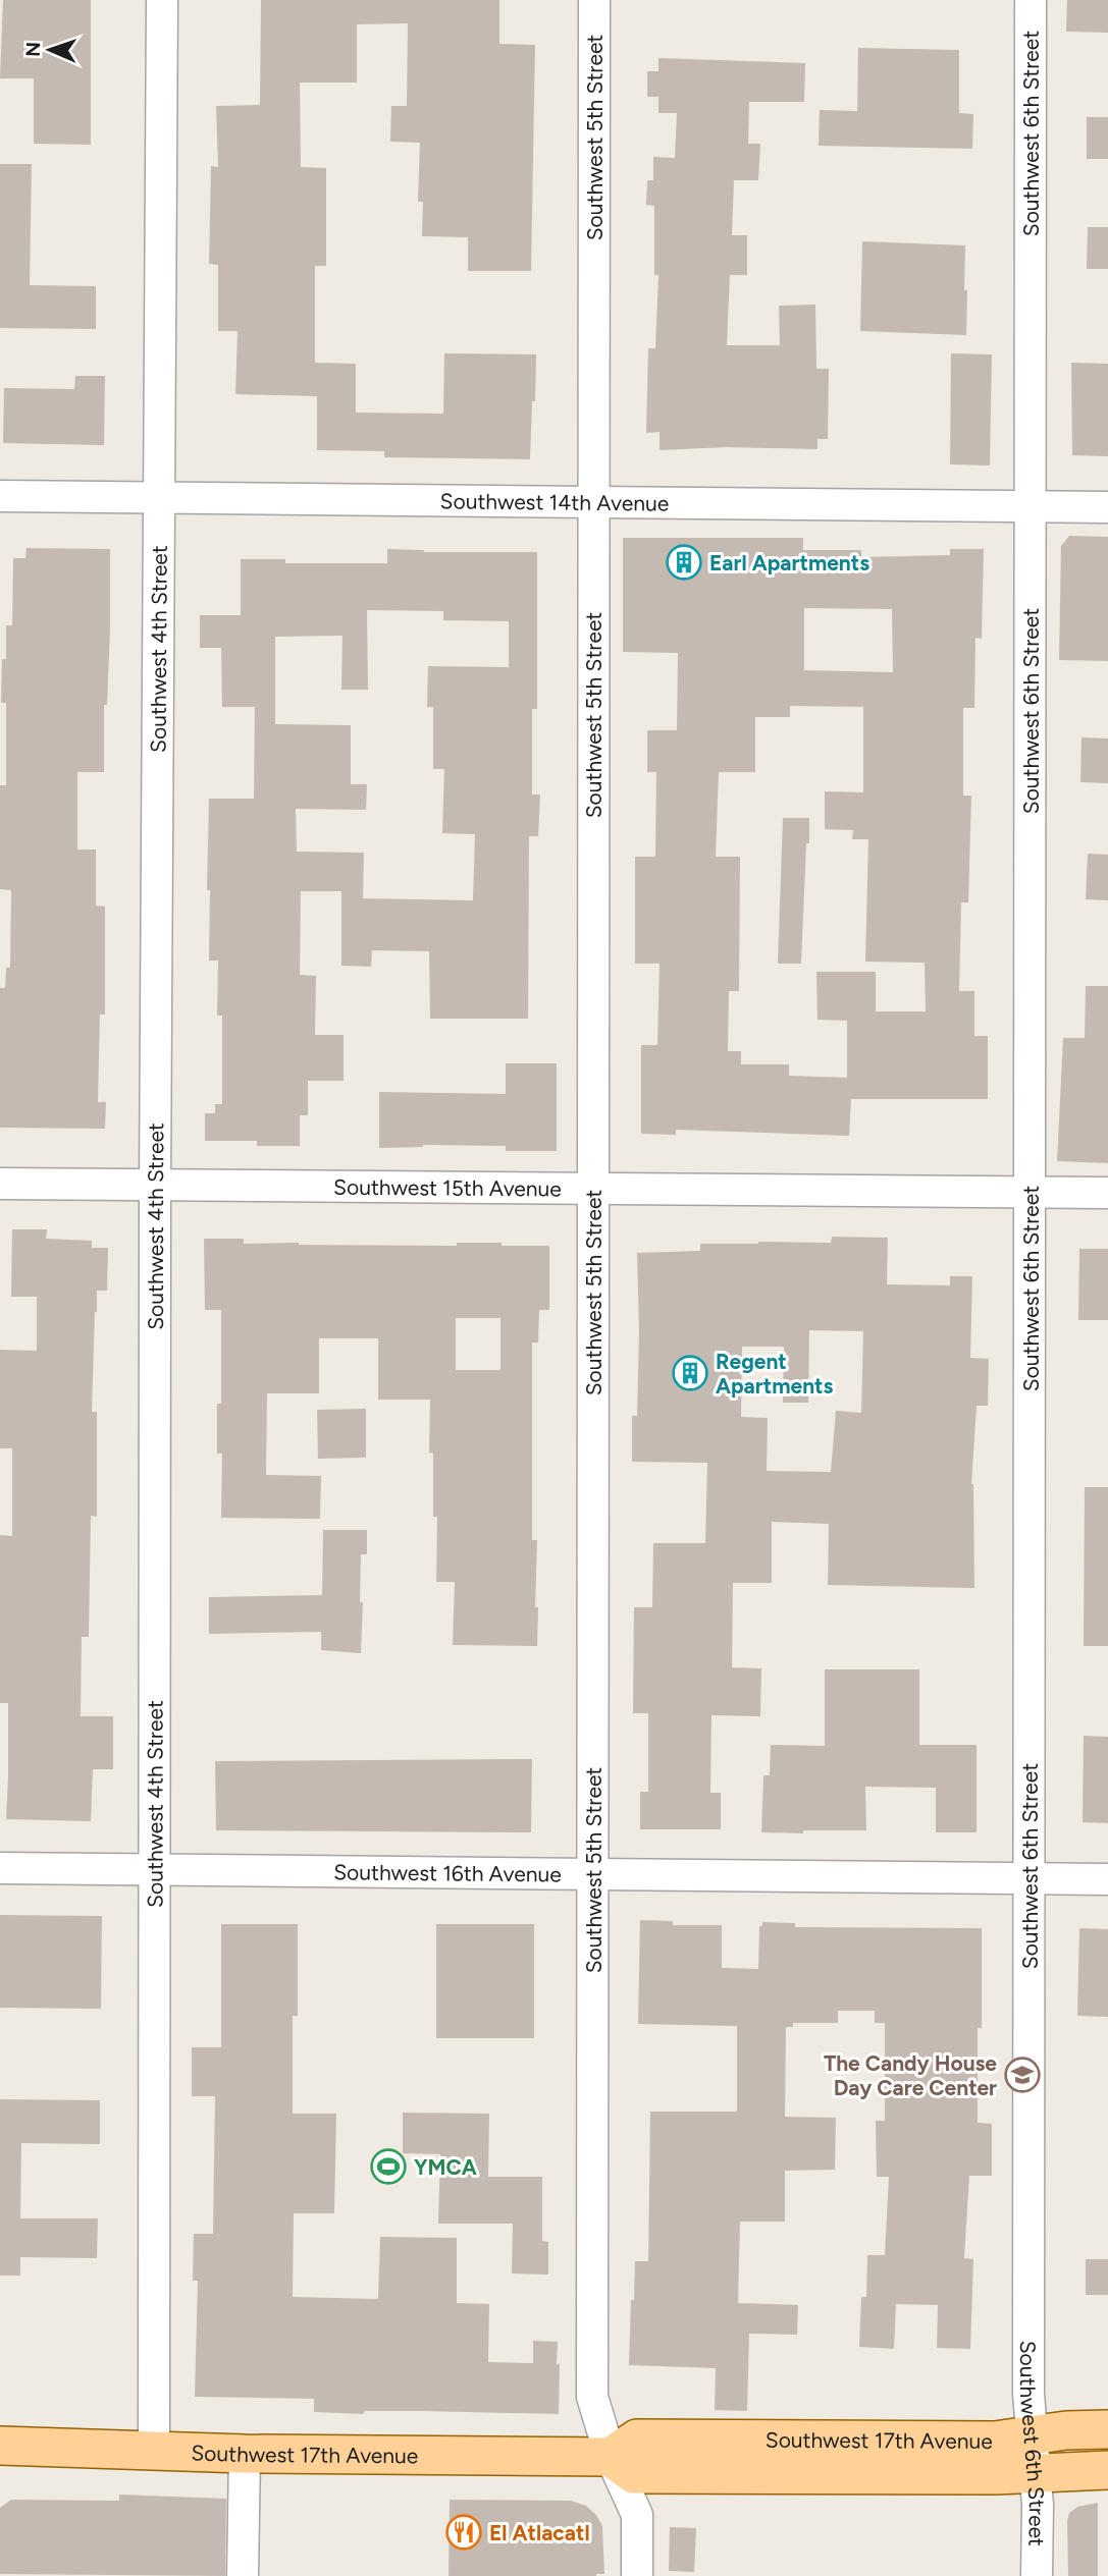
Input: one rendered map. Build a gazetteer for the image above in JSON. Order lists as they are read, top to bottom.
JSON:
{
  "streets": {
    "main road": ["Southwest 17th Avenue"],
    "street": [
      "Southwest 6th Street",
      "Southwest 5th Street",
      "Southwest 14th Avenue",
      "Southwest 4th Street",
      "Southwest 15th Avenue",
      "Southwest 16th Avenue"
    ]
  },
  "crossings": [
    ["Southwest 6th Street", "Southwest 14th Avenue"],
    ["Southwest 6th Street", "Southwest 15th Avenue"],
    ["Southwest 6th Street", "Southwest 16th Avenue"],
    ["Southwest 6th Street", "Southwest 17th Avenue"],
    ["Southwest 5th Street", "Southwest 14th Avenue"],
    ["Southwest 5th Street", "Southwest 15th Avenue"],
    ["Southwest 5th Street", "Southwest 16th Avenue"],
    ["Southwest 5th Street", "Southwest 17th Avenue"],
    ["Southwest 14th Avenue", "Southwest 4th Street"],
    ["Southwest 4th Street", "Southwest 15th Avenue"],
    ["Southwest 4th Street", "Southwest 16th Avenue"],
    ["Southwest 4th Street", "Southwest 17th Avenue"]
  ],
  "places": {
    "building": ["Earl Apartments", "Regent Apartments"],
    "school or university": ["The Candy House Day Care Center"],
    "sports": ["YMCA"],
    "restaurant": ["El Atlacatl"]
  },
  "north": "left"
}
